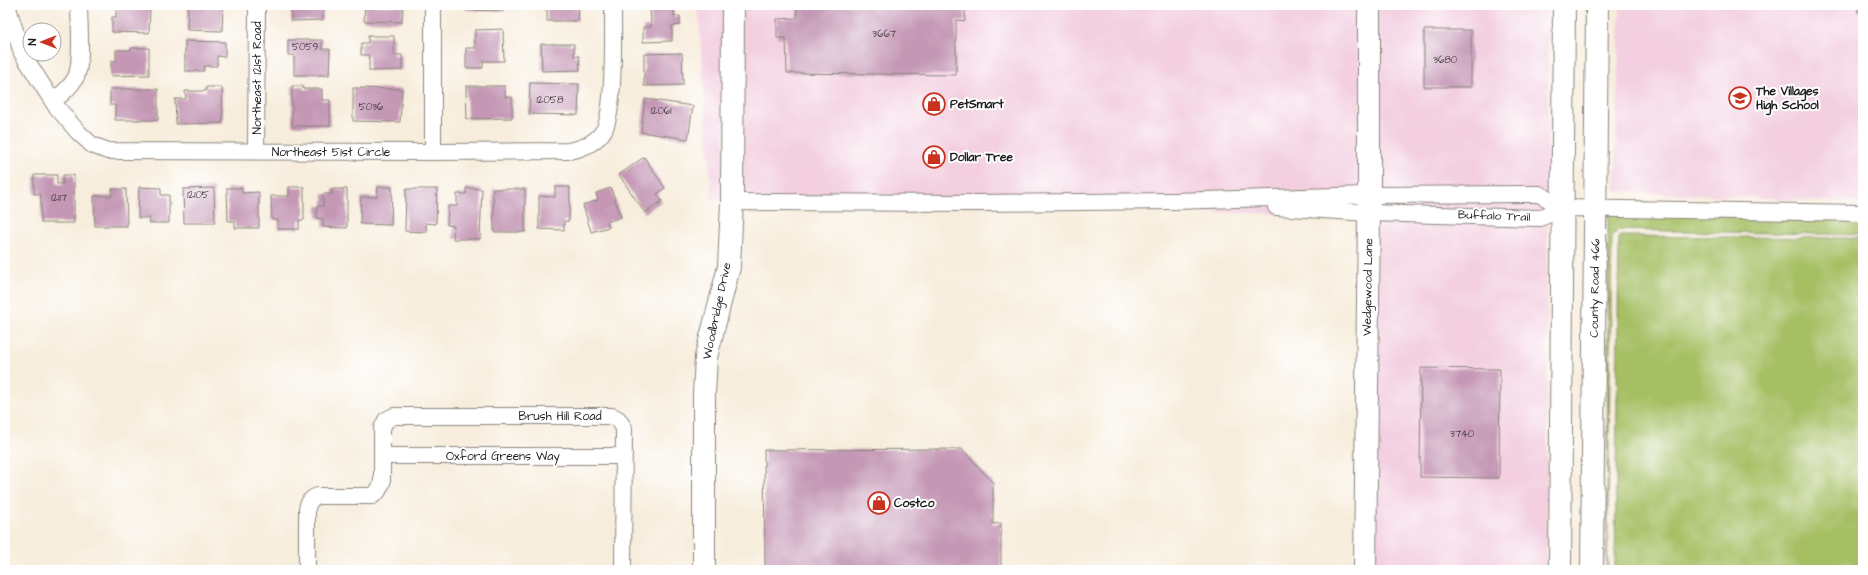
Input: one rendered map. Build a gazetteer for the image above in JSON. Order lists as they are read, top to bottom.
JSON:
{
  "streets": {
    "main road": ["Wedgewood Lane", "County Road 466", "Woodbridge Drive"],
    "street": [
      "Northeast 121st Road",
      "Northeast 51st Circle",
      "Buffalo Trail",
      "Brush Hill Road",
      "Oxford Greens Way"
    ]
  },
  "crossings": [
    ["Northeast 121st Road", "Northeast 51st Circle"],
    ["Buffalo Trail", "Wedgewood Lane"],
    ["Buffalo Trail", "Woodbridge Drive"],
    ["Brush Hill Road", "Oxford Greens Way"]
  ],
  "places": {
    "school or university": ["The Villages High School"],
    "shop": ["PetSmart", "Dollar Tree", "Costco"]
  },
  "house_numbers": [
    "3667",
    "5059",
    "3680",
    "12058",
    "5036",
    "12061",
    "12105",
    "12117",
    "3740"
  ],
  "north": "left"
}
